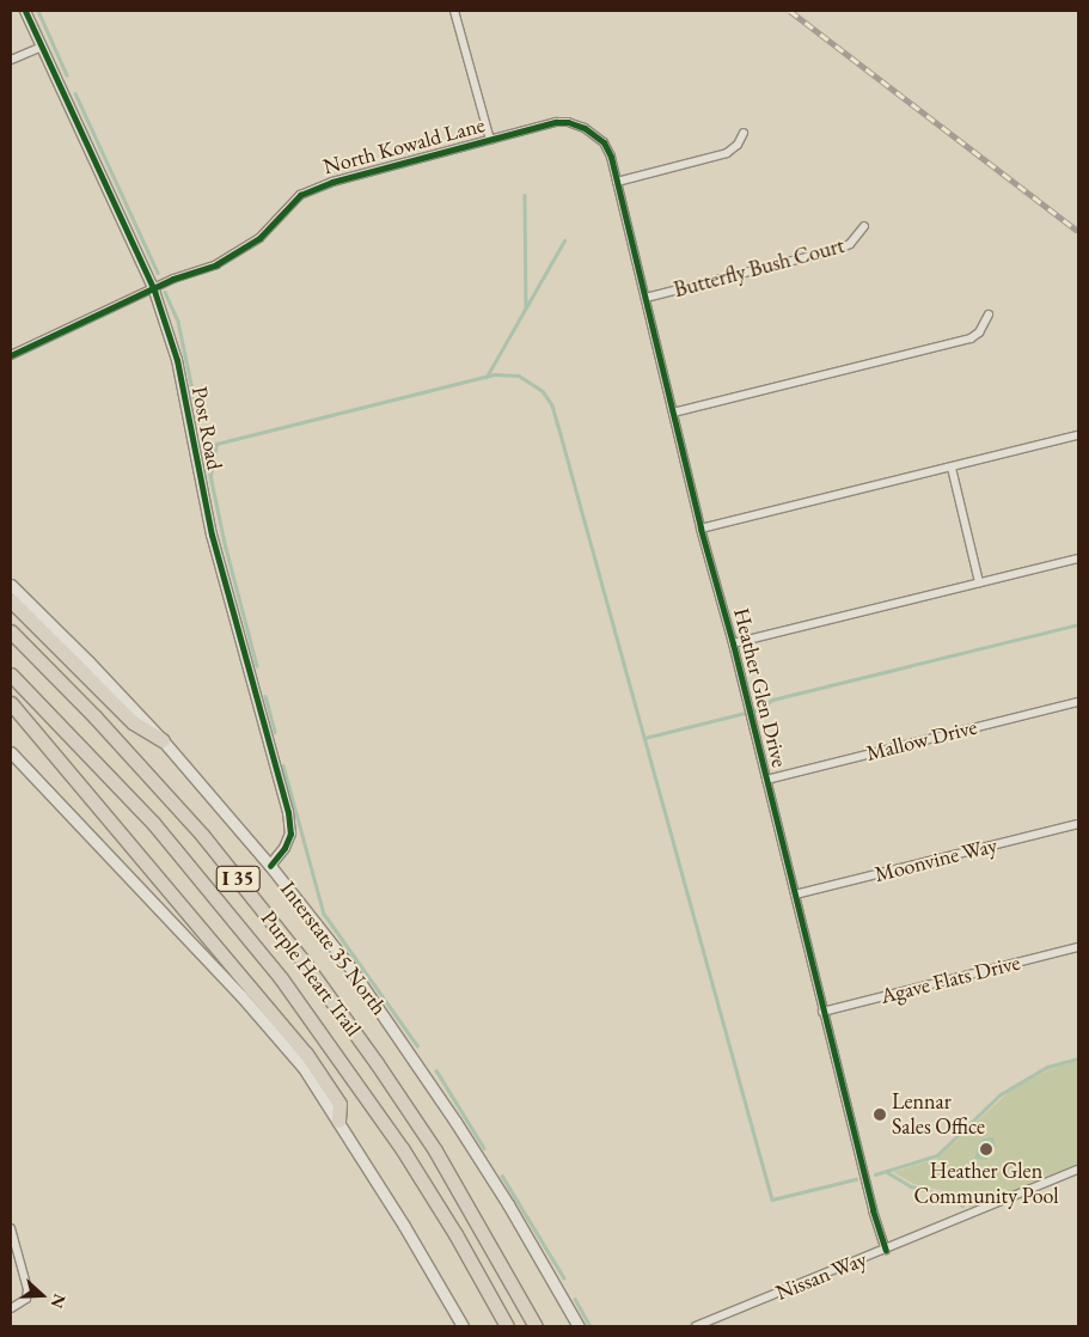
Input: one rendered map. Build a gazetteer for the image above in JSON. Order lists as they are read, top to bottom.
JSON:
{
  "streets": {
    "highway": ["I 35", "Purple Heart Trail"],
    "main road": ["Interstate 35 North"],
    "street": [
      "North Kowald Lane",
      "Butterfly Bush Court",
      "Post Road",
      "Heather Glen Drive",
      "Mallow Drive",
      "Moonvine Way",
      "Agave Flats Drive",
      "Nissan Way"
    ]
  },
  "crossings": [
    ["North Kowald Lane", "Post Road"],
    ["North Kowald Lane", "Heather Glen Drive"],
    ["Butterfly Bush Court", "Heather Glen Drive"],
    ["Post Road", "Interstate 35 North"],
    ["Heather Glen Drive", "Mallow Drive"],
    ["Heather Glen Drive", "Moonvine Way"],
    ["Heather Glen Drive", "Agave Flats Drive"],
    ["Heather Glen Drive", "Nissan Way"]
  ],
  "places": ["Lennar Sales Office", "Heather Glen Community Pool"],
  "north": "right"
}
